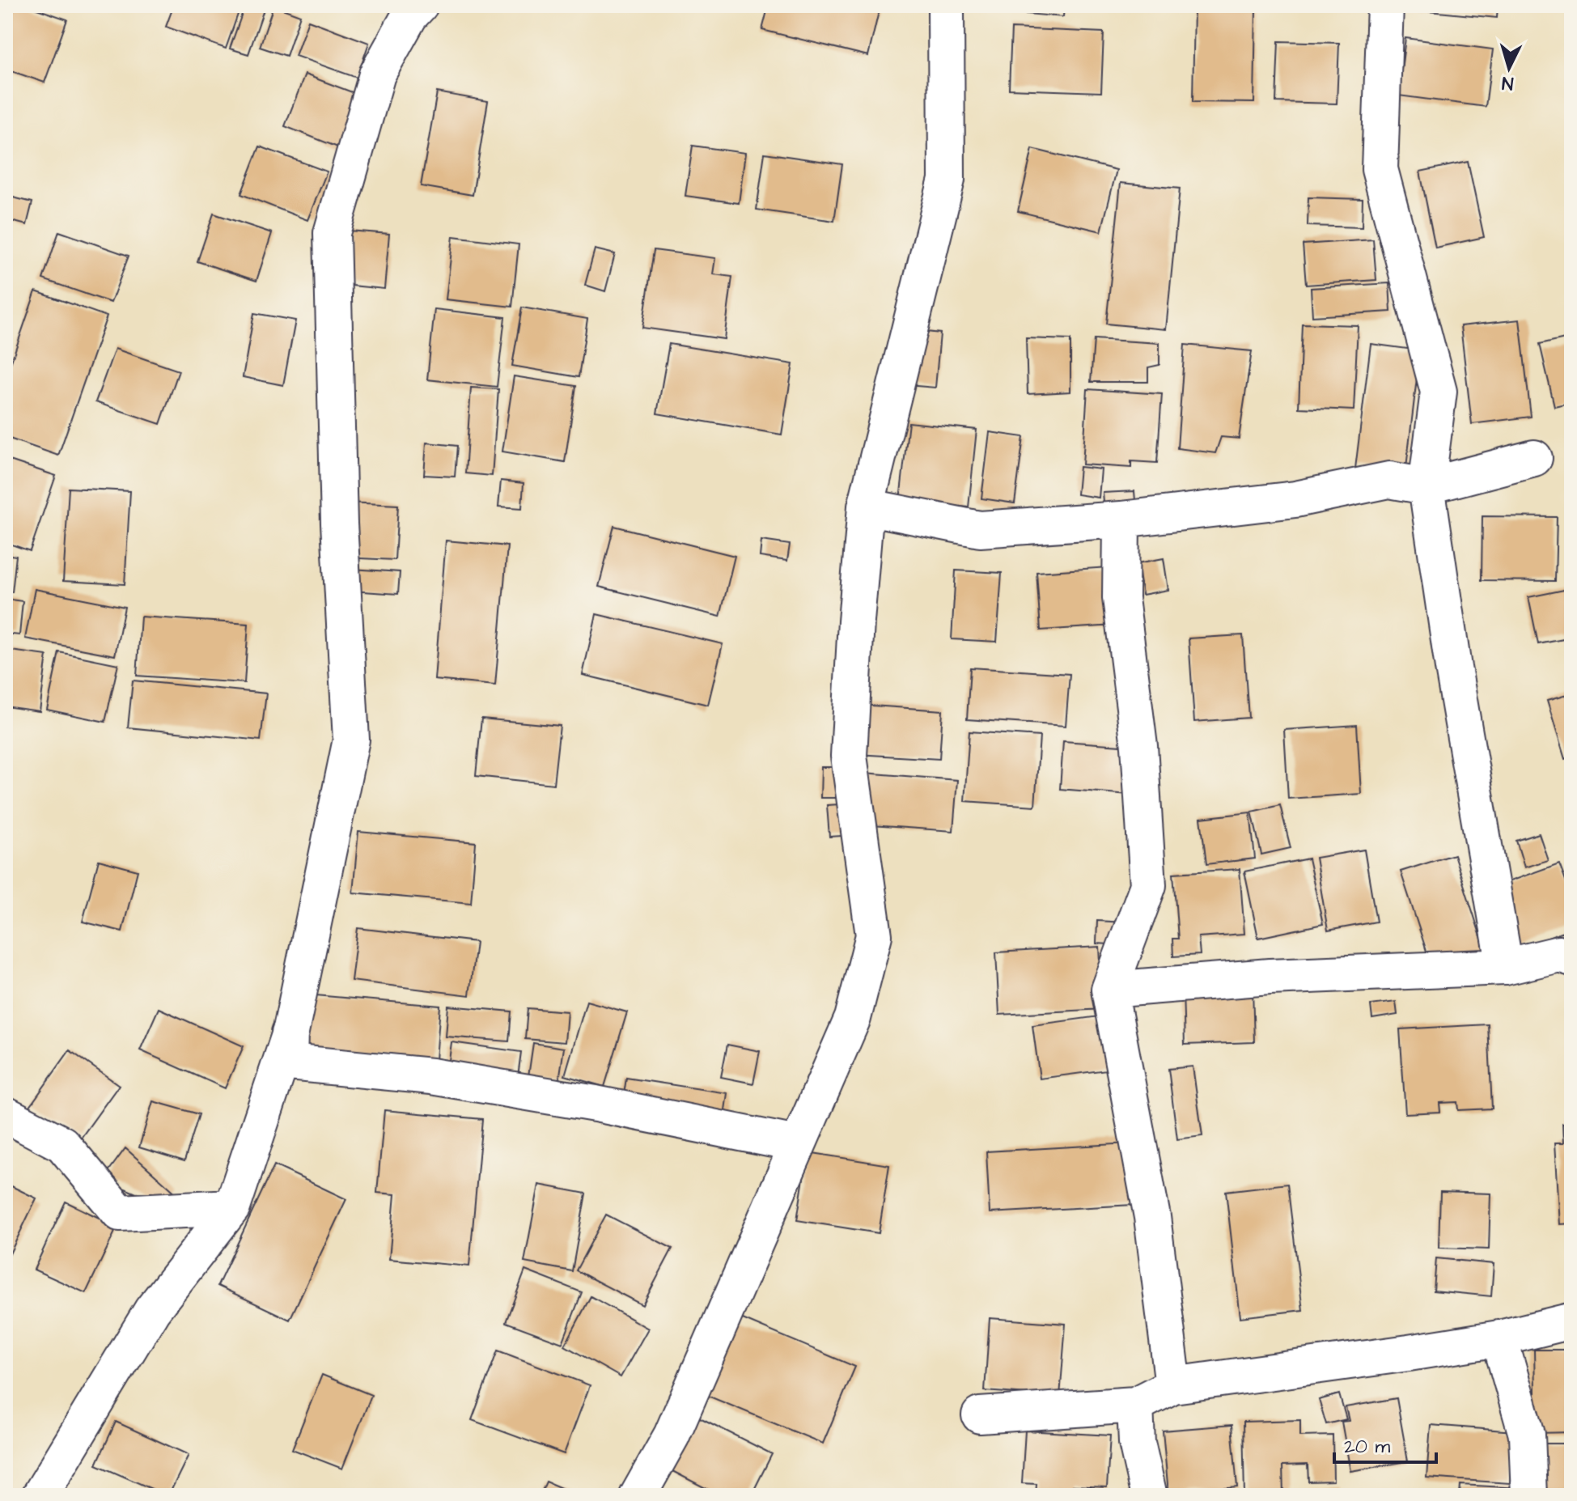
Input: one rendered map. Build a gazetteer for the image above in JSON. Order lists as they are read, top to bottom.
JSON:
{
  "scale_bar": "20 m",
  "north": "bottom"
}
